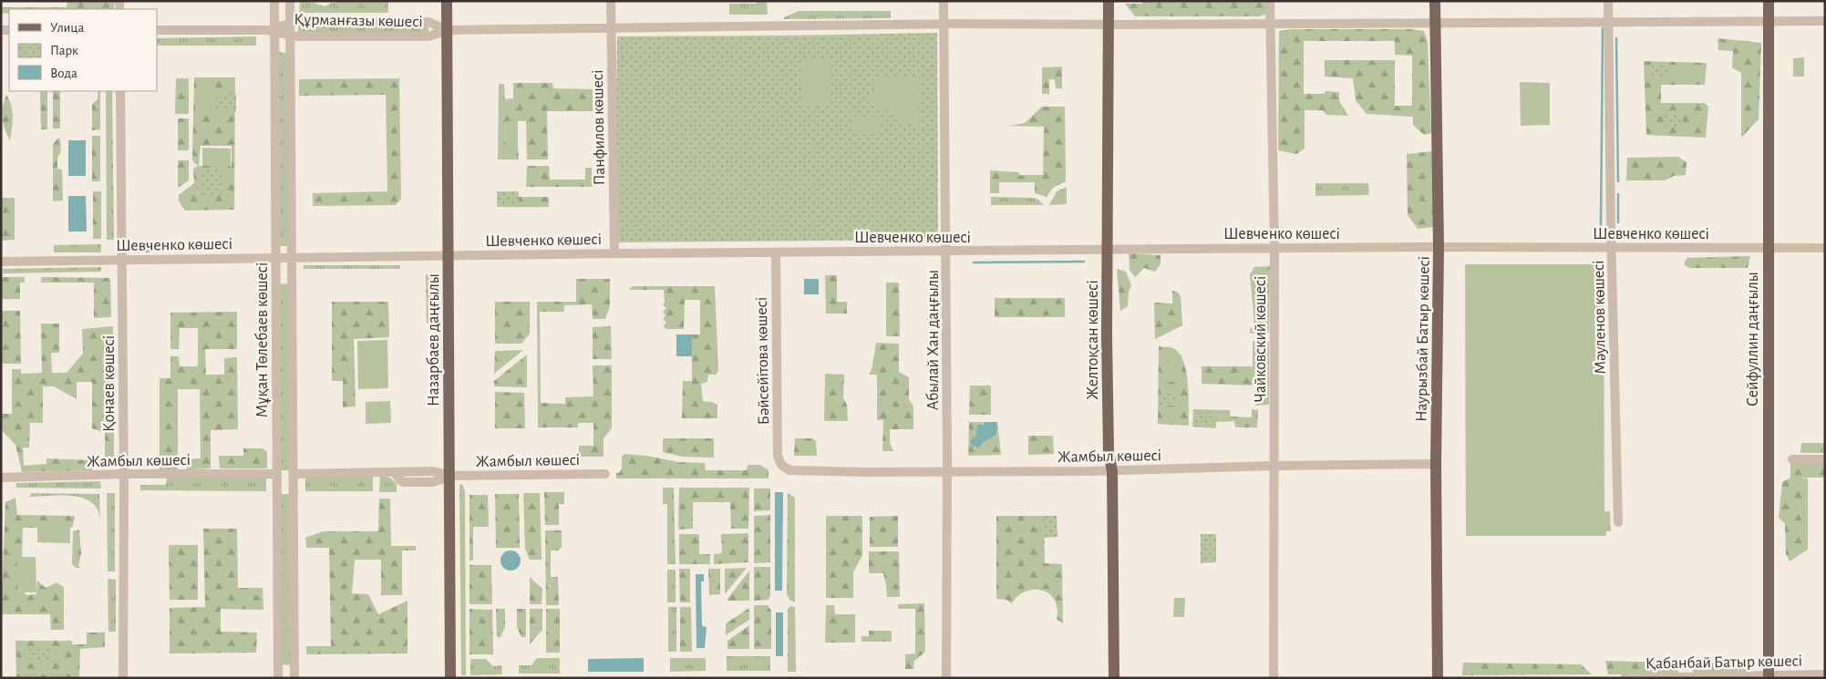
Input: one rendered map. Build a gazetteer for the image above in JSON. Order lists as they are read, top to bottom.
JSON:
{
  "streets": {
    "main road": [
      "Наурызбай Батыр көшесі",
      "Сейфуллин даңғылы",
      "Назарбаев даңғылы",
      "Желтоқсан көшесі"
    ],
    "street": [
      "Құрманғазы көшесі",
      "Панфилов көшесі",
      "Шевченко көшесі",
      "Мәуленов көшесі",
      "Чайковский көшесі",
      "Мұқан Төлебаев көшесі",
      "Абылай Хан даңғылы",
      "Бәйсейітова көшесі",
      "Қонаев көшесі",
      "Жамбыл көшесі",
      "Қабанбай Батыр көшесі"
    ]
  },
  "crossings": [
    ["Құрманғазы көшесі", "Панфилов көшесі"],
    ["Құрманғазы көшесі", "Мәуленов көшесі"],
    ["Құрманғазы көшесі", "Чайковский көшесі"],
    ["Құрманғазы көшесі", "Наурызбай Батыр көшесі"],
    ["Құрманғазы көшесі", "Сейфуллин даңғылы"],
    ["Құрманғазы көшесі", "Мұқан Төлебаев көшесі"],
    ["Құрманғазы көшесі", "Назарбаев даңғылы"],
    ["Құрманғазы көшесі", "Абылай Хан даңғылы"],
    ["Құрманғазы көшесі", "Желтоқсан көшесі"],
    ["Панфилов көшесі", "Шевченко көшесі"],
    ["Шевченко көшесі", "Мәуленов көшесі"],
    ["Шевченко көшесі", "Чайковский көшесі"],
    ["Шевченко көшесі", "Наурызбай Батыр көшесі"],
    ["Шевченко көшесі", "Сейфуллин даңғылы"],
    ["Шевченко көшесі", "Мұқан Төлебаев көшесі"],
    ["Шевченко көшесі", "Назарбаев даңғылы"],
    ["Шевченко көшесі", "Абылай Хан даңғылы"],
    ["Шевченко көшесі", "Желтоқсан көшесі"],
    ["Шевченко көшесі", "Бәйсейітова көшесі"],
    ["Шевченко көшесі", "Қонаев көшесі"],
    ["Чайковский көшесі", "Жамбыл көшесі"],
    ["Наурызбай Батыр көшесі", "Жамбыл көшесі"],
    ["Сейфуллин даңғылы", "Қабанбай Батыр көшесі"],
    ["Мұқан Төлебаев көшесі", "Жамбыл көшесі"],
    ["Назарбаев даңғылы", "Жамбыл көшесі"],
    ["Абылай Хан даңғылы", "Жамбыл көшесі"],
    ["Желтоқсан көшесі", "Жамбыл көшесі"],
    ["Бәйсейітова көшесі", "Жамбыл көшесі"],
    ["Қонаев көшесі", "Жамбыл көшесі"]
  ],
  "legend": ["Улица", "Парк", "Вода"]
}
